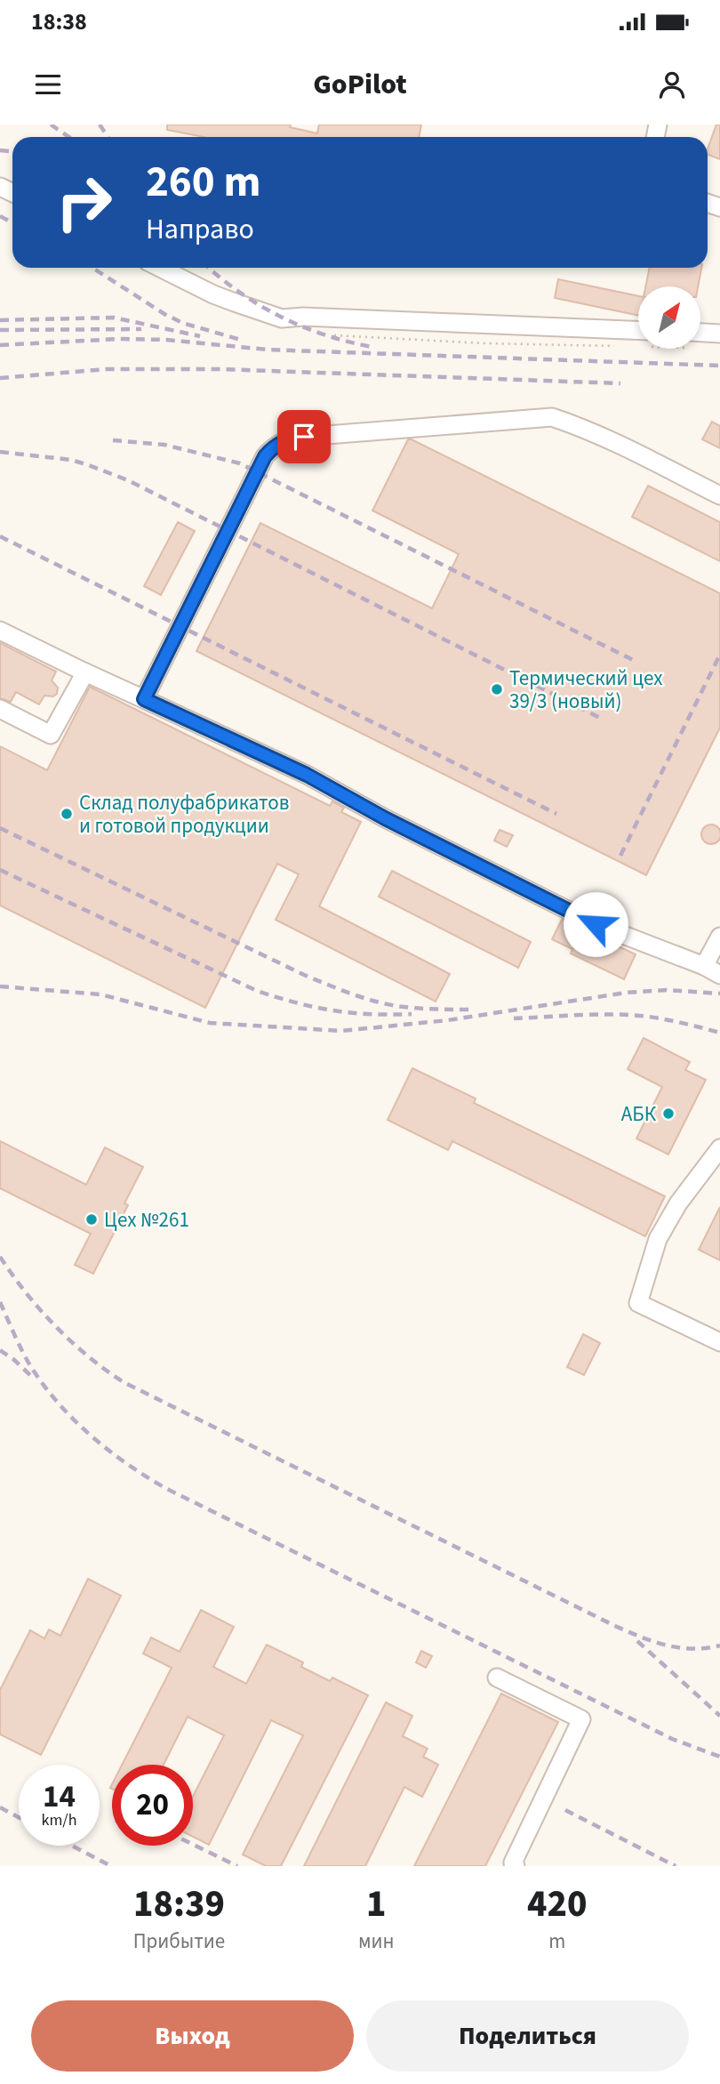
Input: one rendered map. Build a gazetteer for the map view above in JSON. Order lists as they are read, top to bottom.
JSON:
{
  "places": [
    "Термический цех 39/3 (новый)",
    "Склад полуфабрикатов и готовой продукции",
    "АБК",
    "Цех №261"
  ],
  "north": "top right",
  "page": {
    "status": "18:38",
    "header": "GoPilot",
    "turn": ["260 m", "Направо"],
    "speed": "14 km/h",
    "limit": "20",
    "eta": [
      "18:39",
      "Прибытие",
      "1",
      "мин",
      "420",
      "m"
    ],
    "buttons": ["Выход", "Поделиться"]
  }
}
